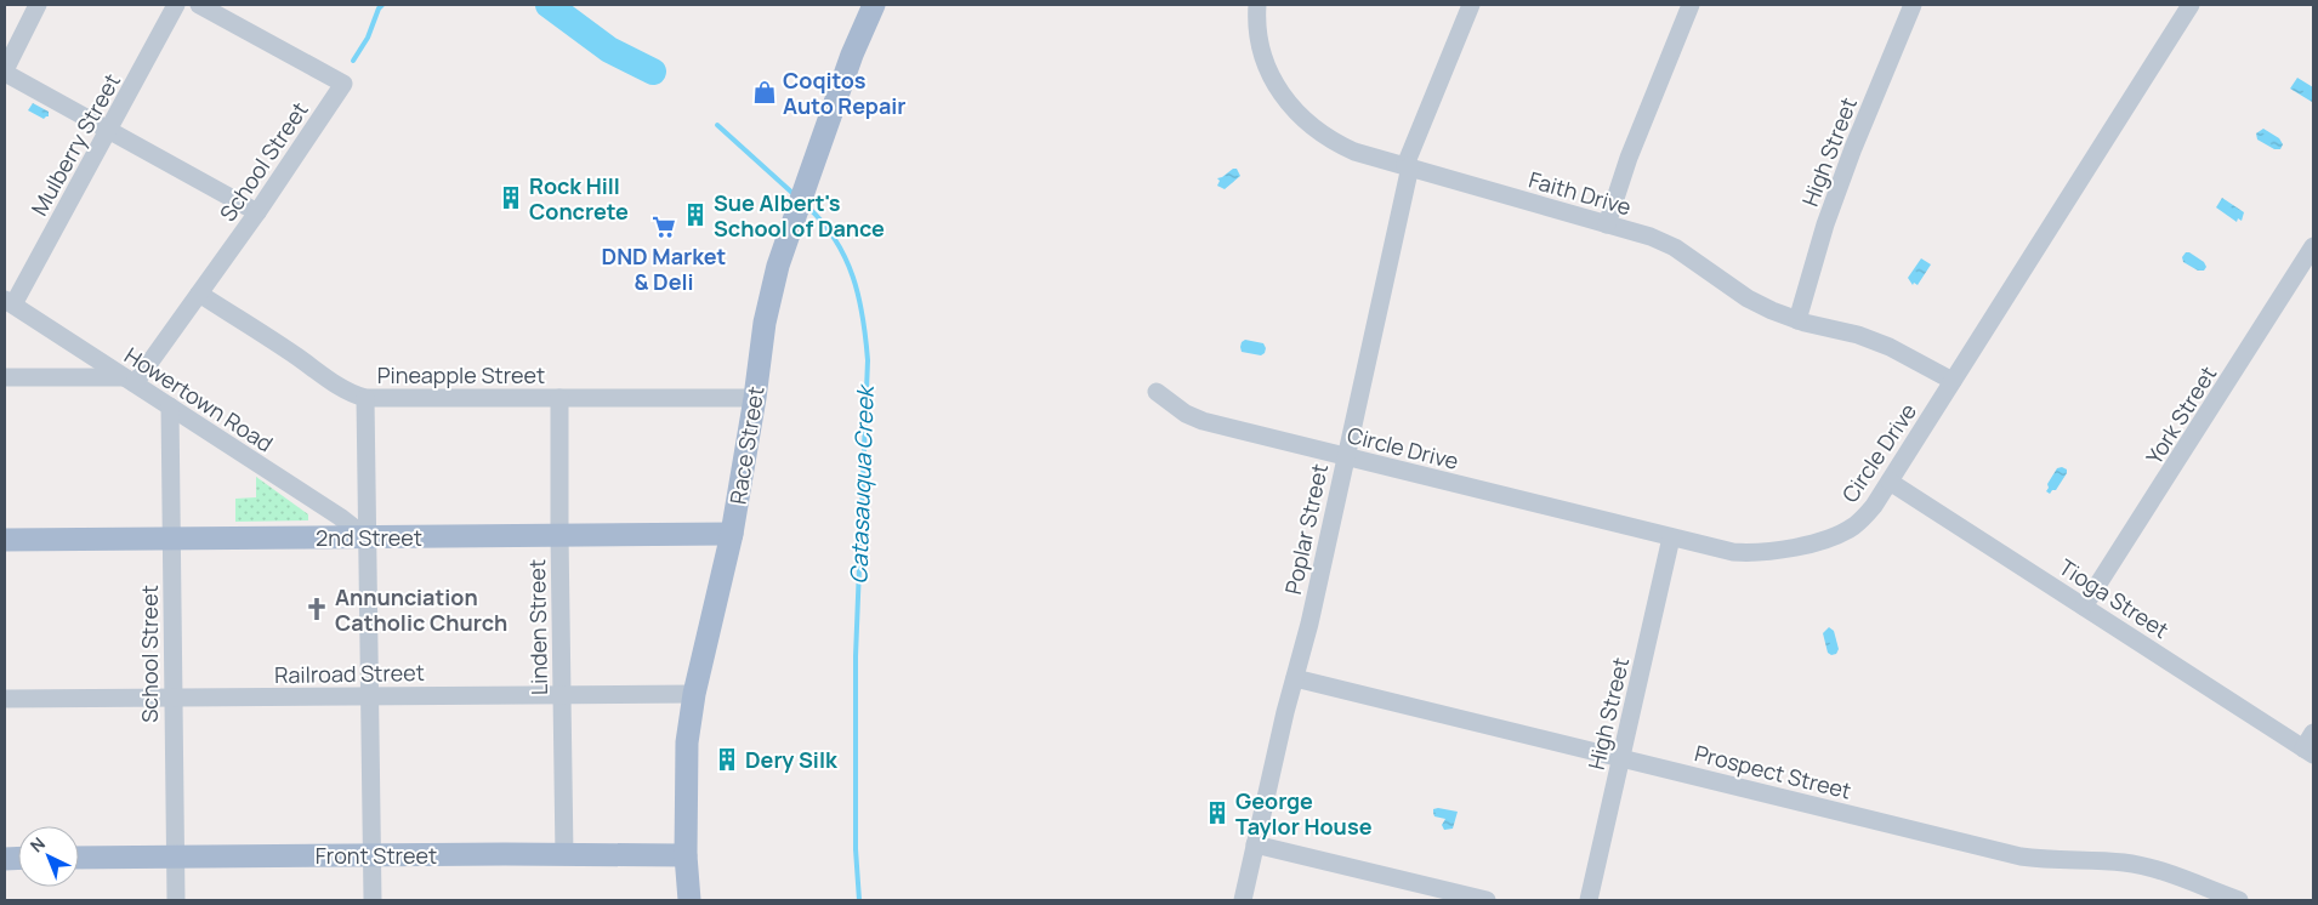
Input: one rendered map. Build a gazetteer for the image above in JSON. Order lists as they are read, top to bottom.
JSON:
{
  "streets": {
    "main road": ["Race Street", "2nd Street", "Front Street"],
    "street": [
      "Mulberry Street",
      "High Street",
      "School Street",
      "Faith Drive",
      "Pineapple Street",
      "Howertown Road",
      "York Street",
      "Circle Drive",
      "Poplar Street",
      "Tioga Street",
      "Linden Street",
      "Railroad Street",
      "Prospect Street"
    ]
  },
  "crossings": [
    ["Mulberry Street", "Howertown Road"],
    ["High Street", "Faith Drive"],
    ["High Street", "Circle Drive"],
    ["High Street", "Prospect Street"],
    ["School Street", "Pineapple Street"],
    ["School Street", "Howertown Road"],
    ["School Street", "2nd Street"],
    ["School Street", "Railroad Street"],
    ["School Street", "Front Street"],
    ["Faith Drive", "Circle Drive"],
    ["Faith Drive", "Poplar Street"],
    ["Pineapple Street", "Race Street"],
    ["Pineapple Street", "Linden Street"],
    ["Howertown Road", "2nd Street"],
    ["York Street", "Tioga Street"],
    ["Race Street", "2nd Street"],
    ["Race Street", "Railroad Street"],
    ["Race Street", "Front Street"],
    ["Circle Drive", "Poplar Street"],
    ["Circle Drive", "Tioga Street"],
    ["Poplar Street", "Prospect Street"],
    ["2nd Street", "Linden Street"],
    ["Linden Street", "Railroad Street"],
    ["Linden Street", "Front Street"]
  ],
  "water": ["Catasauqua Creek"],
  "places": {
    "shop": ["Coqitos Auto Repair"],
    "building": [
      "Rock Hill Concrete",
      "Sue Albert's School of Dance",
      "Dery Silk",
      "George Taylor House"
    ],
    "supermarket": ["DND Market & Deli"],
    "church": ["Annunciation Catholic Church"]
  },
  "north": "top left"
}
